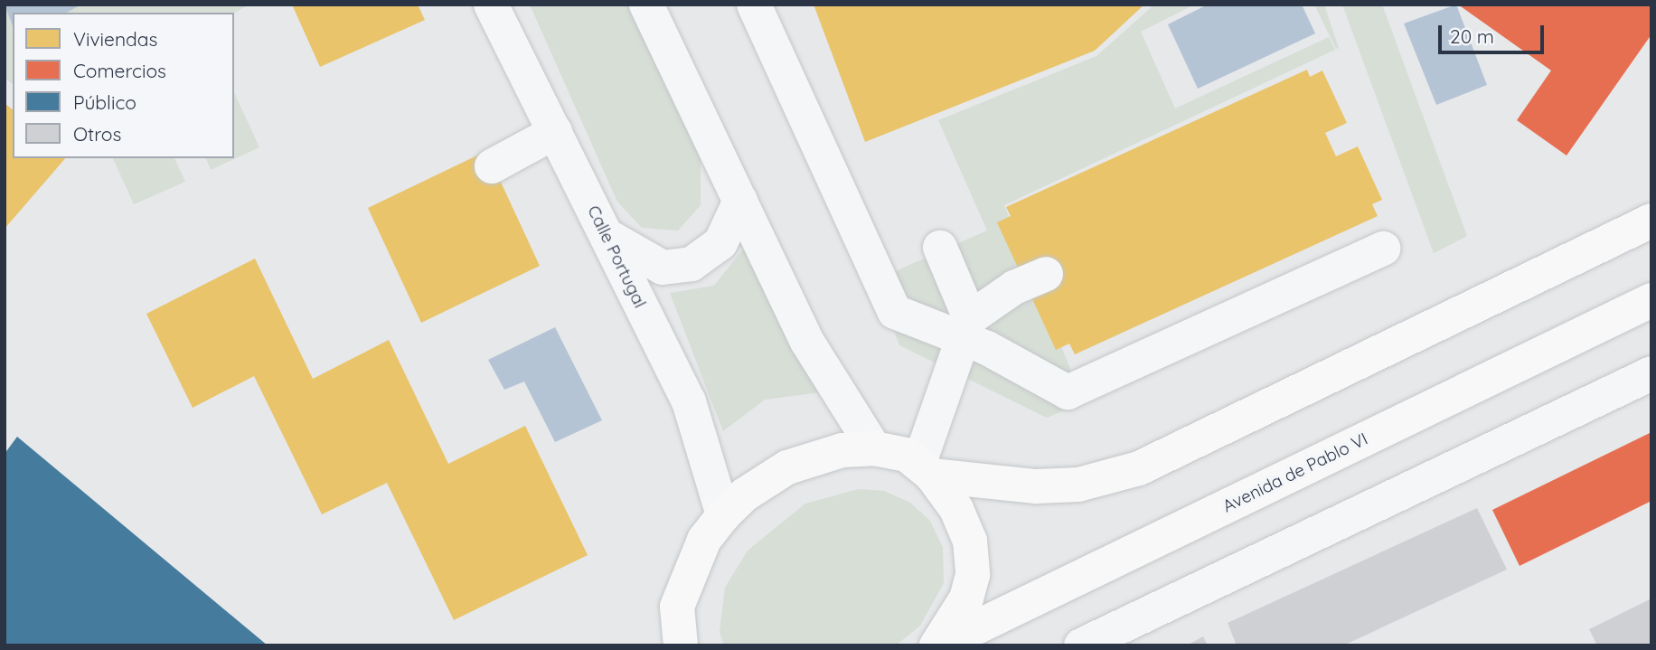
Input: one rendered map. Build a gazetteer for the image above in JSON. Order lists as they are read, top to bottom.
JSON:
{
  "streets": {
    "main road": ["Avenida de Pablo VI"],
    "street": ["Calle Portugal"]
  },
  "legend": [
    "Viviendas",
    "Comercios",
    "Público",
    "Otros"
  ],
  "scale_bar": "20 m"
}
